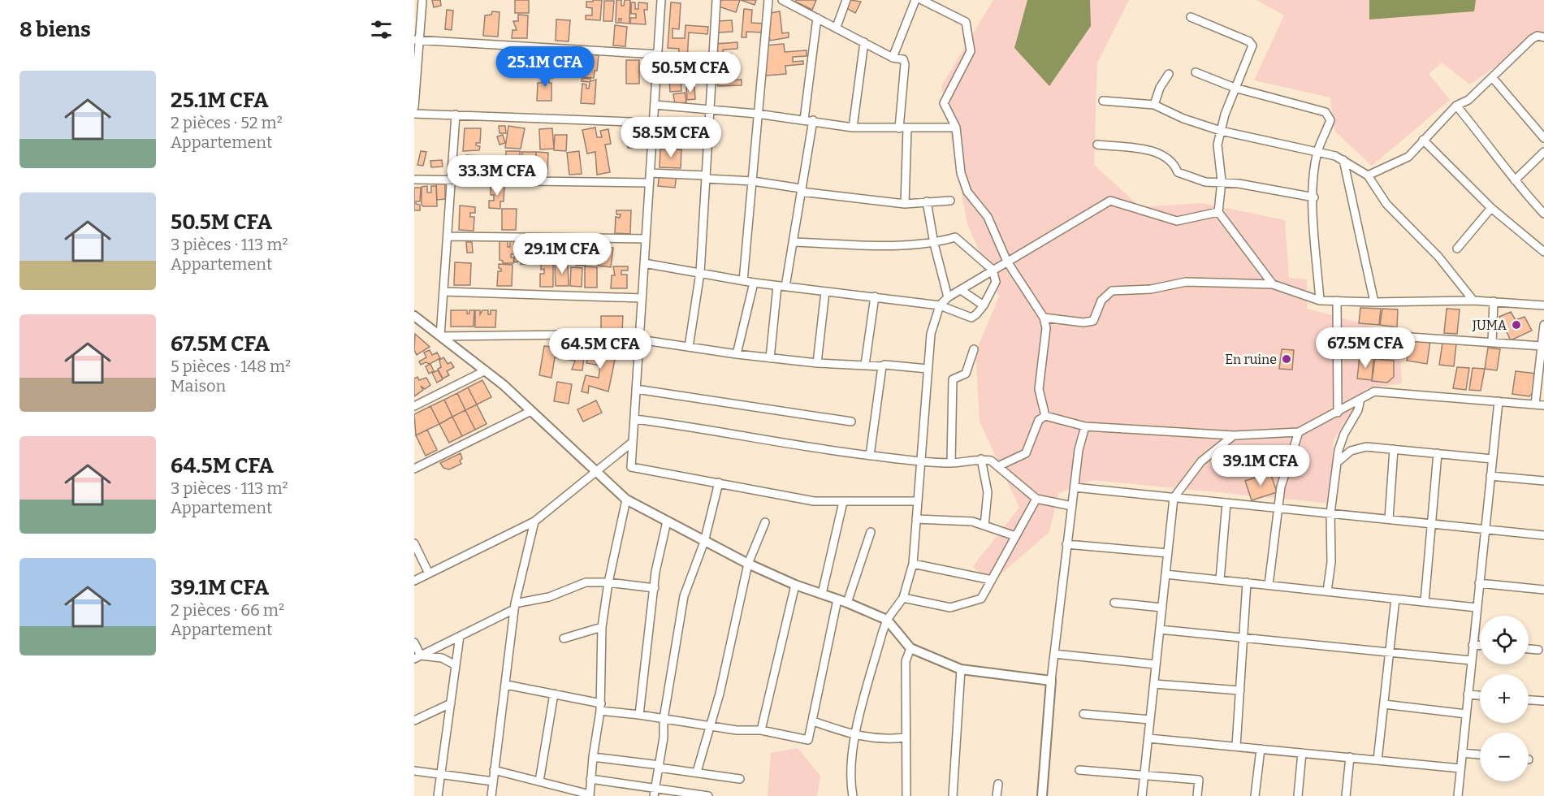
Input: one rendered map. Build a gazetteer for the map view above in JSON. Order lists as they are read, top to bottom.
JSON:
{
  "places": ["JUMA", "En ruine"],
  "page": {
    "heading": "8 biens",
    "price": [
      "25.1M CFA",
      "50.5M CFA",
      "58.5M CFA",
      "33.3M CFA",
      "29.1M CFA",
      "67.5M CFA",
      "64.5M CFA",
      "39.1M CFA"
    ],
    "list": [
      {
        "name": "25.1M CFA",
        "note": "2 pièces · 52 m² · Appartement"
      },
      {
        "name": "50.5M CFA",
        "note": "3 pièces · 113 m² · Appartement"
      },
      {
        "name": "67.5M CFA",
        "note": "5 pièces · 148 m² · Maison"
      },
      {
        "name": "64.5M CFA",
        "note": "3 pièces · 113 m² · Appartement"
      },
      {
        "name": "39.1M CFA",
        "note": "2 pièces · 66 m² · Appartement"
      }
    ],
    "map_buttons": ["+", "−"]
  }
}
